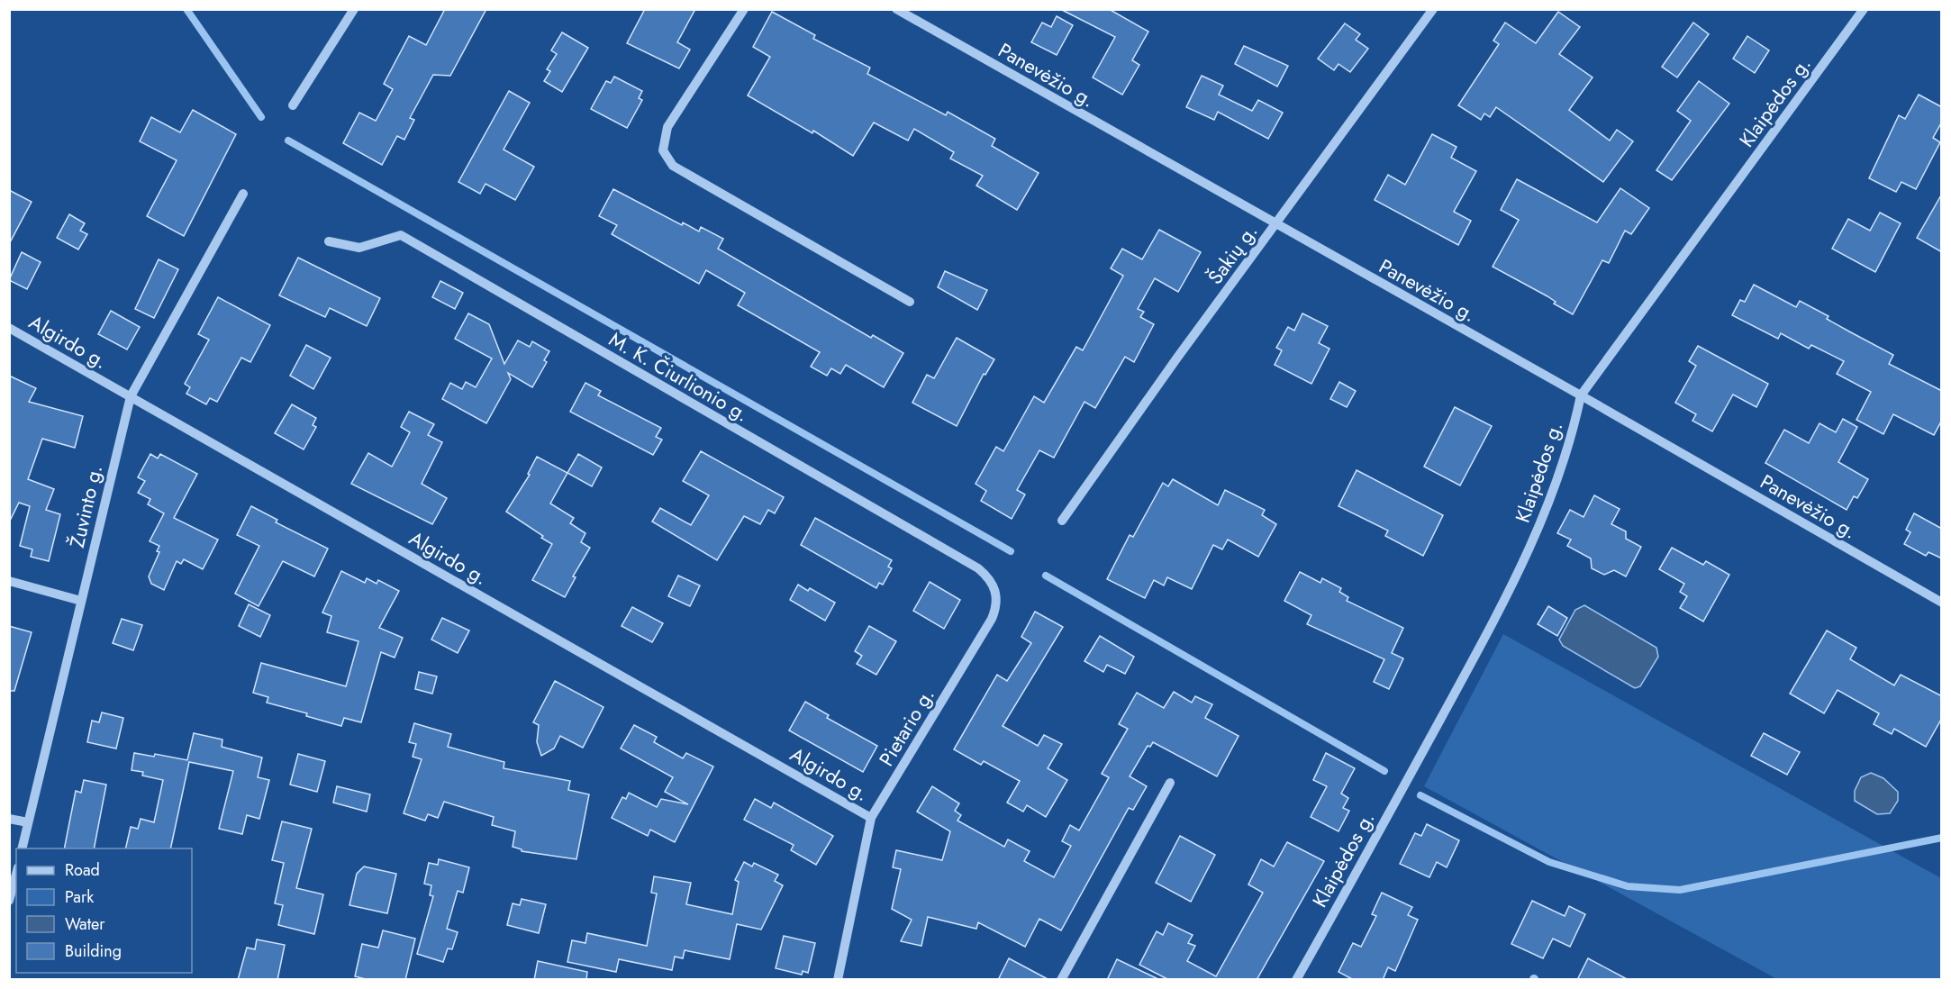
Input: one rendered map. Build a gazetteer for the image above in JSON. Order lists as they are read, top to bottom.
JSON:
{
  "streets": {
    "street": [
      "Panevėžio g.",
      "Klaipėdos g.",
      "Šakių g.",
      "Algirdo g.",
      "M. K. Čiurlionio g.",
      "Žuvinto g.",
      "Pietario g."
    ]
  },
  "crossings": [
    ["Panevėžio g.", "Klaipėdos g."],
    ["Panevėžio g.", "Šakių g."],
    ["Algirdo g.", "Žuvinto g."],
    ["Algirdo g.", "Pietario g."],
    ["M. K. Čiurlionio g.", "Pietario g."]
  ],
  "legend": [
    "Road",
    "Park",
    "Water",
    "Building"
  ]
}
